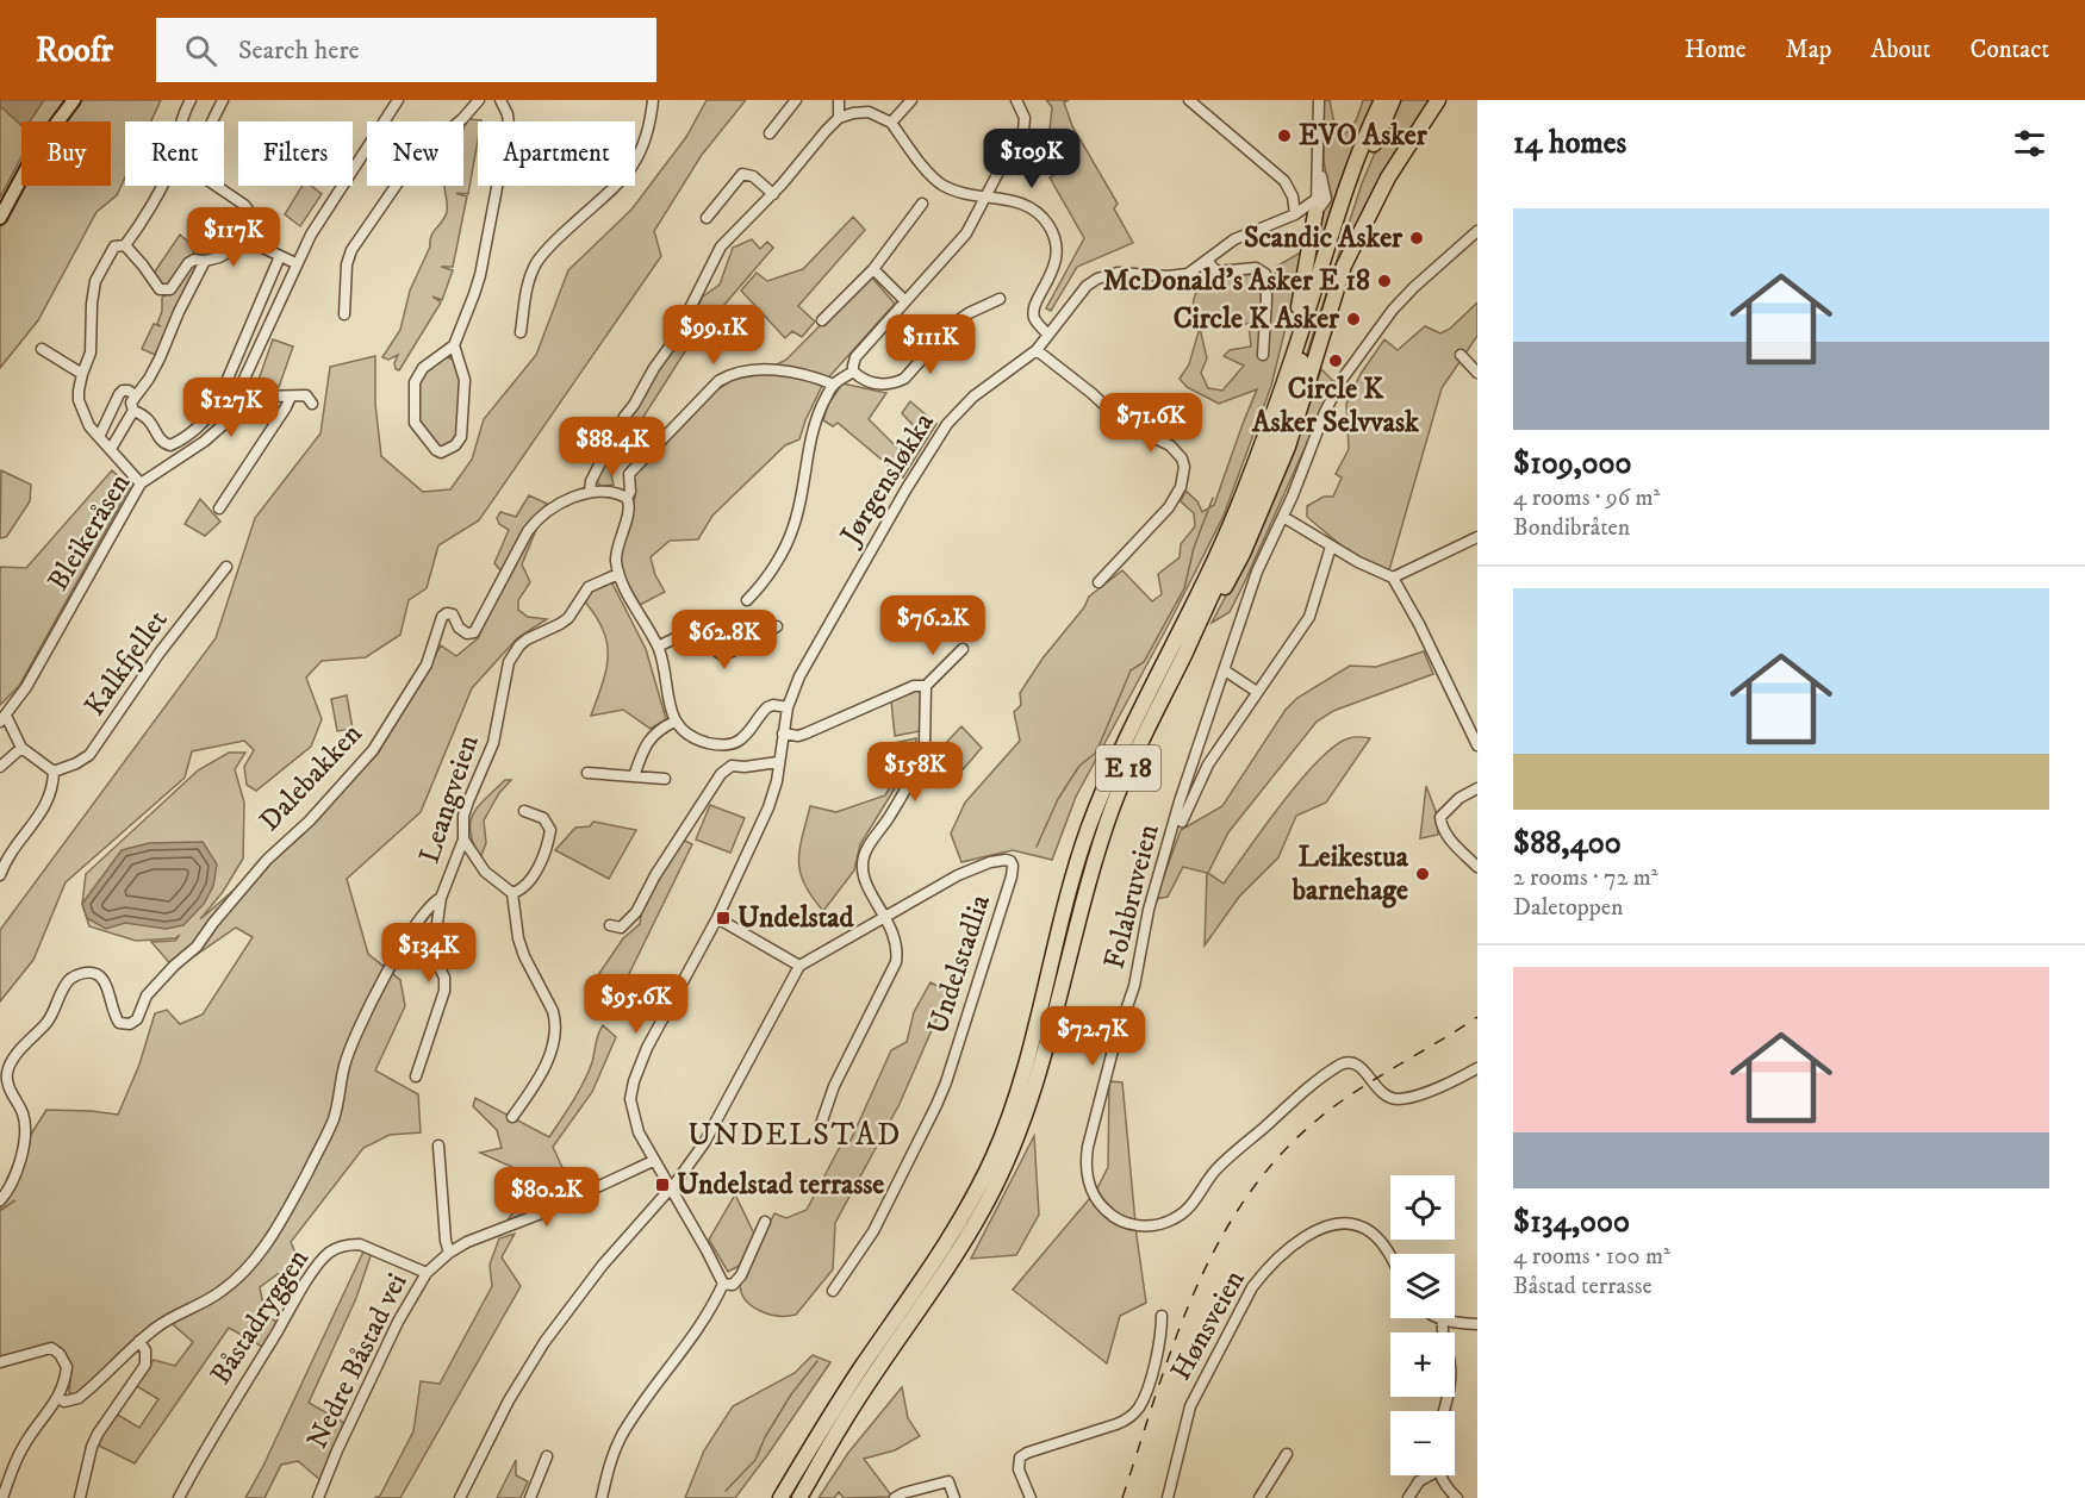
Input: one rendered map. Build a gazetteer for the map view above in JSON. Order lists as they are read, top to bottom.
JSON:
{
  "streets": {
    "highway": ["E 18"],
    "street": [
      "Jørgensløkka",
      "Bleikeråsen",
      "Kalkfjellet",
      "Dalebakken",
      "Leangveien",
      "Folabruveien",
      "Undelstadlia",
      "Båstadryggen",
      "Hønsveien",
      "Nedre Båstad vei"
    ]
  },
  "crossings": [
    ["Jørgensløkka", "E 18"],
    ["Båstadryggen", "Nedre Båstad vei"]
  ],
  "districts": ["UNDELSTAD"],
  "places": {
    "other": [
      "EVO Asker",
      "Scandic Asker",
      "McDonald's Asker E 18",
      "Circle K Asker",
      "Circle K Asker Selvvask",
      "Leikestua barnehage"
    ],
    "transit": ["Undelstad", "Undelstad terrasse"]
  },
  "page": {
    "header": "Roofr",
    "search": "Search here",
    "nav": [
      "Home",
      "Map",
      "About",
      "Contact"
    ],
    "heading": "14 homes",
    "chip": [
      "Buy",
      "Rent",
      "Filters",
      "New",
      "Apartment"
    ],
    "price": [
      "$109K",
      "$117K",
      "$99.1K",
      "$111K",
      "$127K",
      "$71.6K",
      "$88.4K",
      "$76.2K",
      "$62.8K",
      "$158K",
      "$134K",
      "$95.6K",
      "$72.7K",
      "$80.2K"
    ],
    "list": [
      {
        "name": "$109,000",
        "note": "4 rooms · 96 m² · Bondibråten"
      },
      {
        "name": "$88,400",
        "note": "2 rooms · 72 m² · Daletoppen"
      },
      {
        "name": "$134,000",
        "note": "4 rooms · 100 m² · Båstad terrasse"
      }
    ],
    "map_buttons": ["+", "−"]
  }
}
